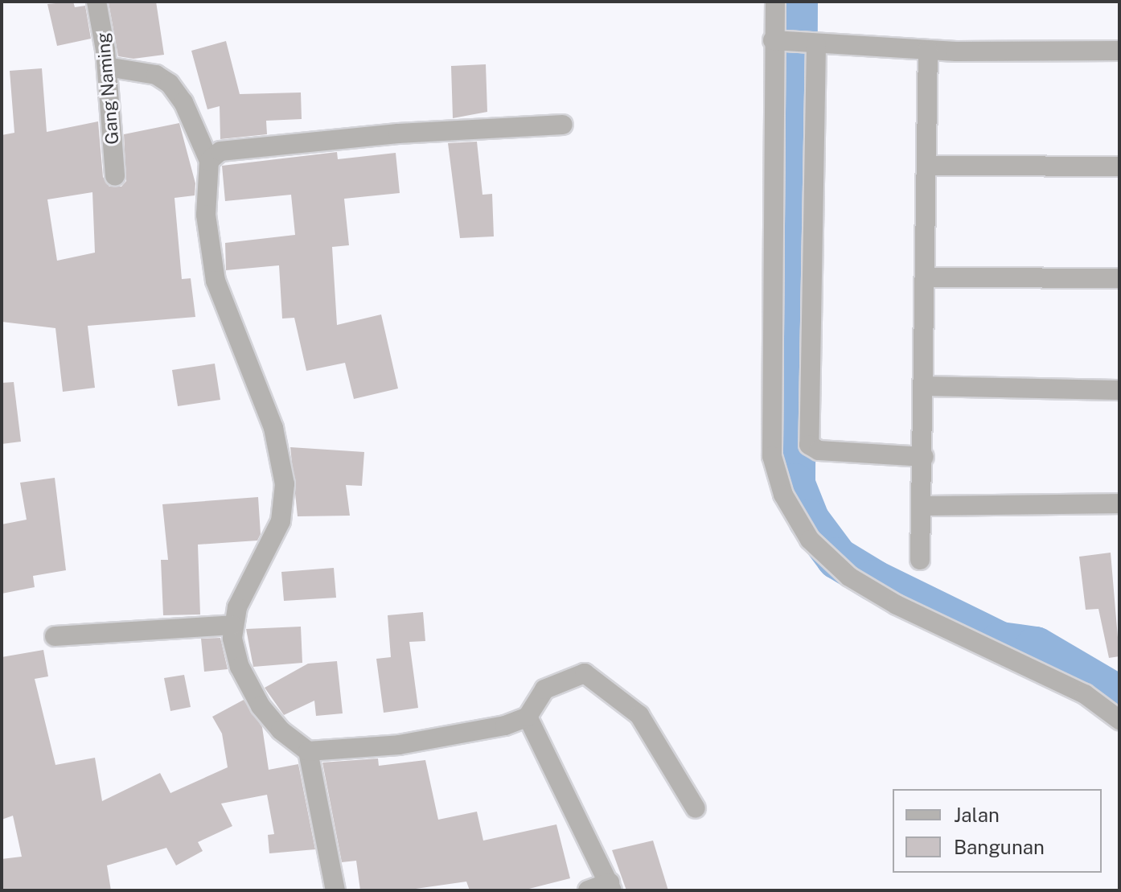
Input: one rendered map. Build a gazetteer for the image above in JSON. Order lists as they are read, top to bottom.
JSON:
{
  "streets": {
    "street": ["Gang Naming"]
  },
  "legend": ["Jalan", "Bangunan"]
}
